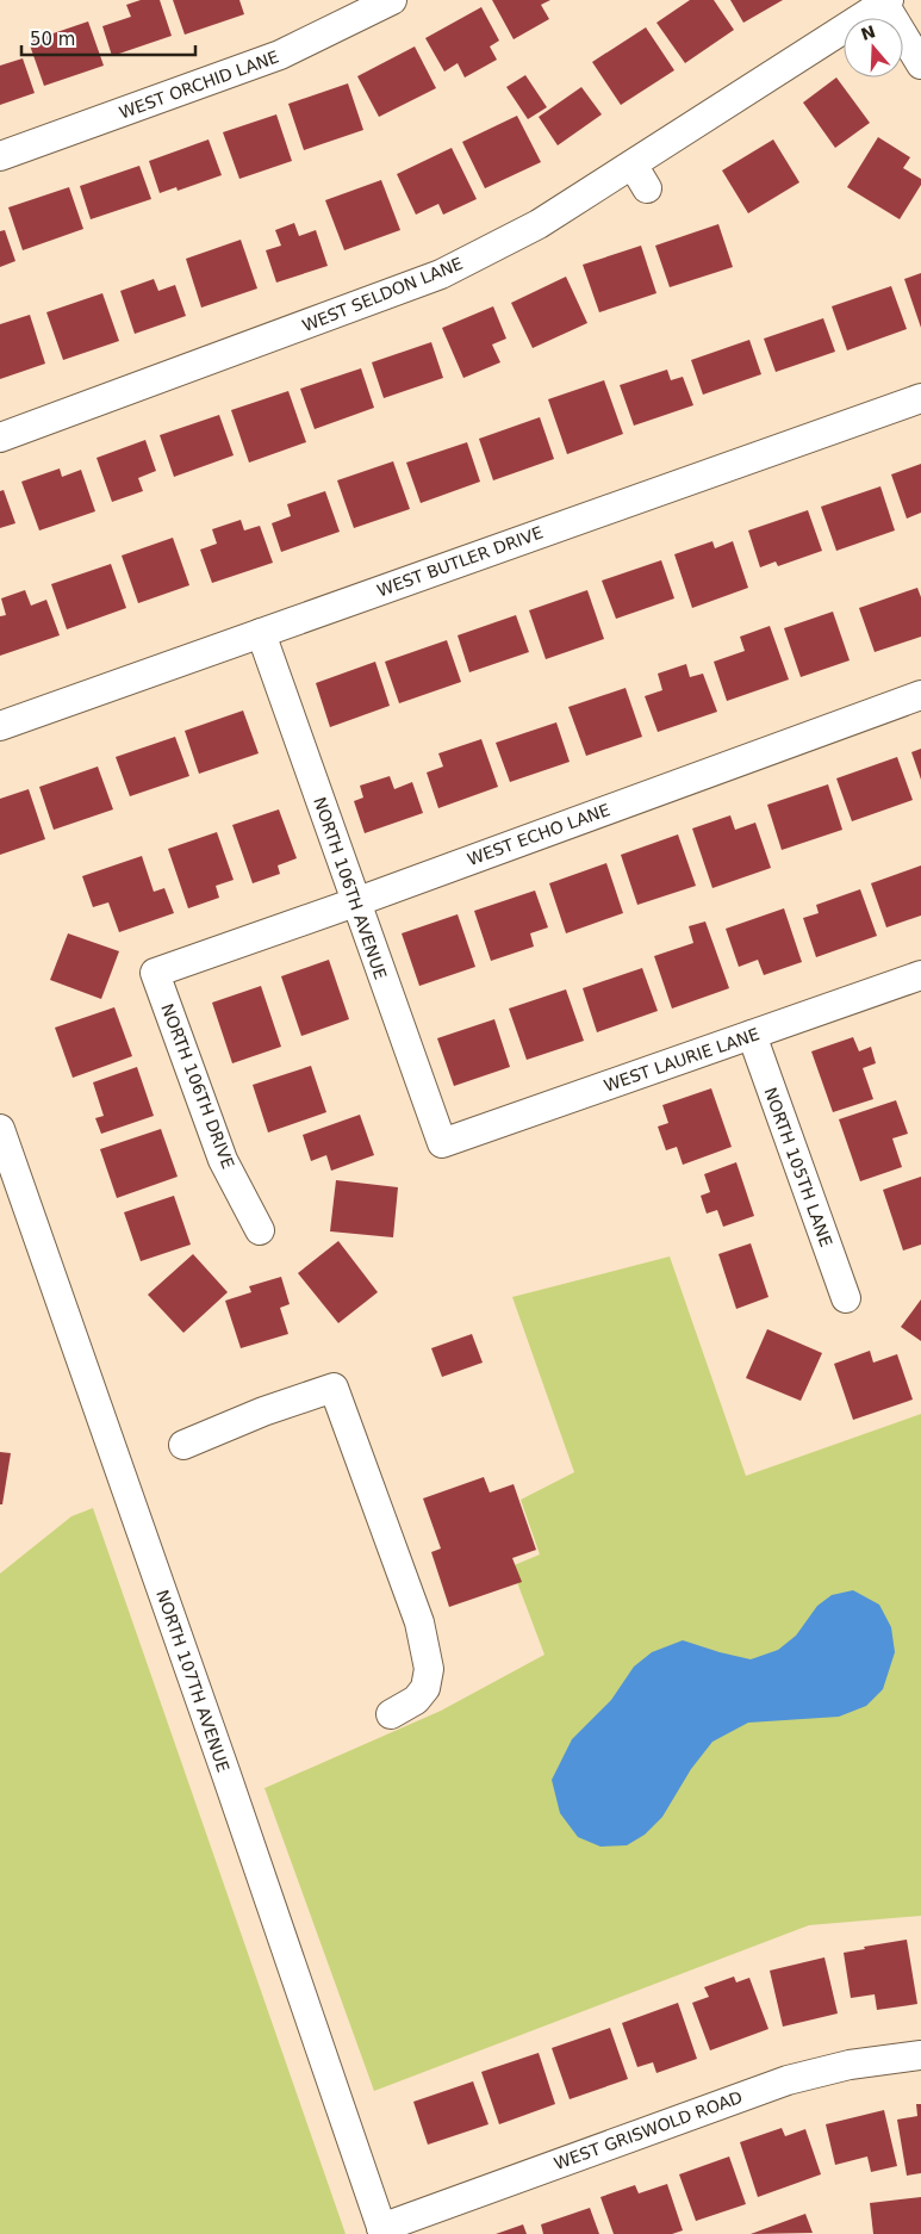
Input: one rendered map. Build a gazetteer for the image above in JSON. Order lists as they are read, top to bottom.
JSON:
{
  "streets": {
    "street": [
      "WEST ORCHID LANE",
      "WEST SELDON LANE",
      "WEST BUTLER DRIVE",
      "WEST ECHO LANE",
      "NORTH 106TH AVENUE",
      "WEST LAURIE LANE",
      "NORTH 106TH DRIVE",
      "NORTH 105TH LANE",
      "NORTH 107TH AVENUE",
      "WEST GRISWOLD ROAD"
    ]
  },
  "crossings": [
    ["WEST BUTLER DRIVE", "NORTH 106TH AVENUE"],
    ["WEST ECHO LANE", "NORTH 106TH AVENUE"],
    ["WEST ECHO LANE", "NORTH 106TH DRIVE"],
    ["NORTH 106TH AVENUE", "WEST LAURIE LANE"],
    ["WEST LAURIE LANE", "NORTH 105TH LANE"],
    ["NORTH 107TH AVENUE", "WEST GRISWOLD ROAD"]
  ],
  "scale_bar": "50 m",
  "north": "top"
}
